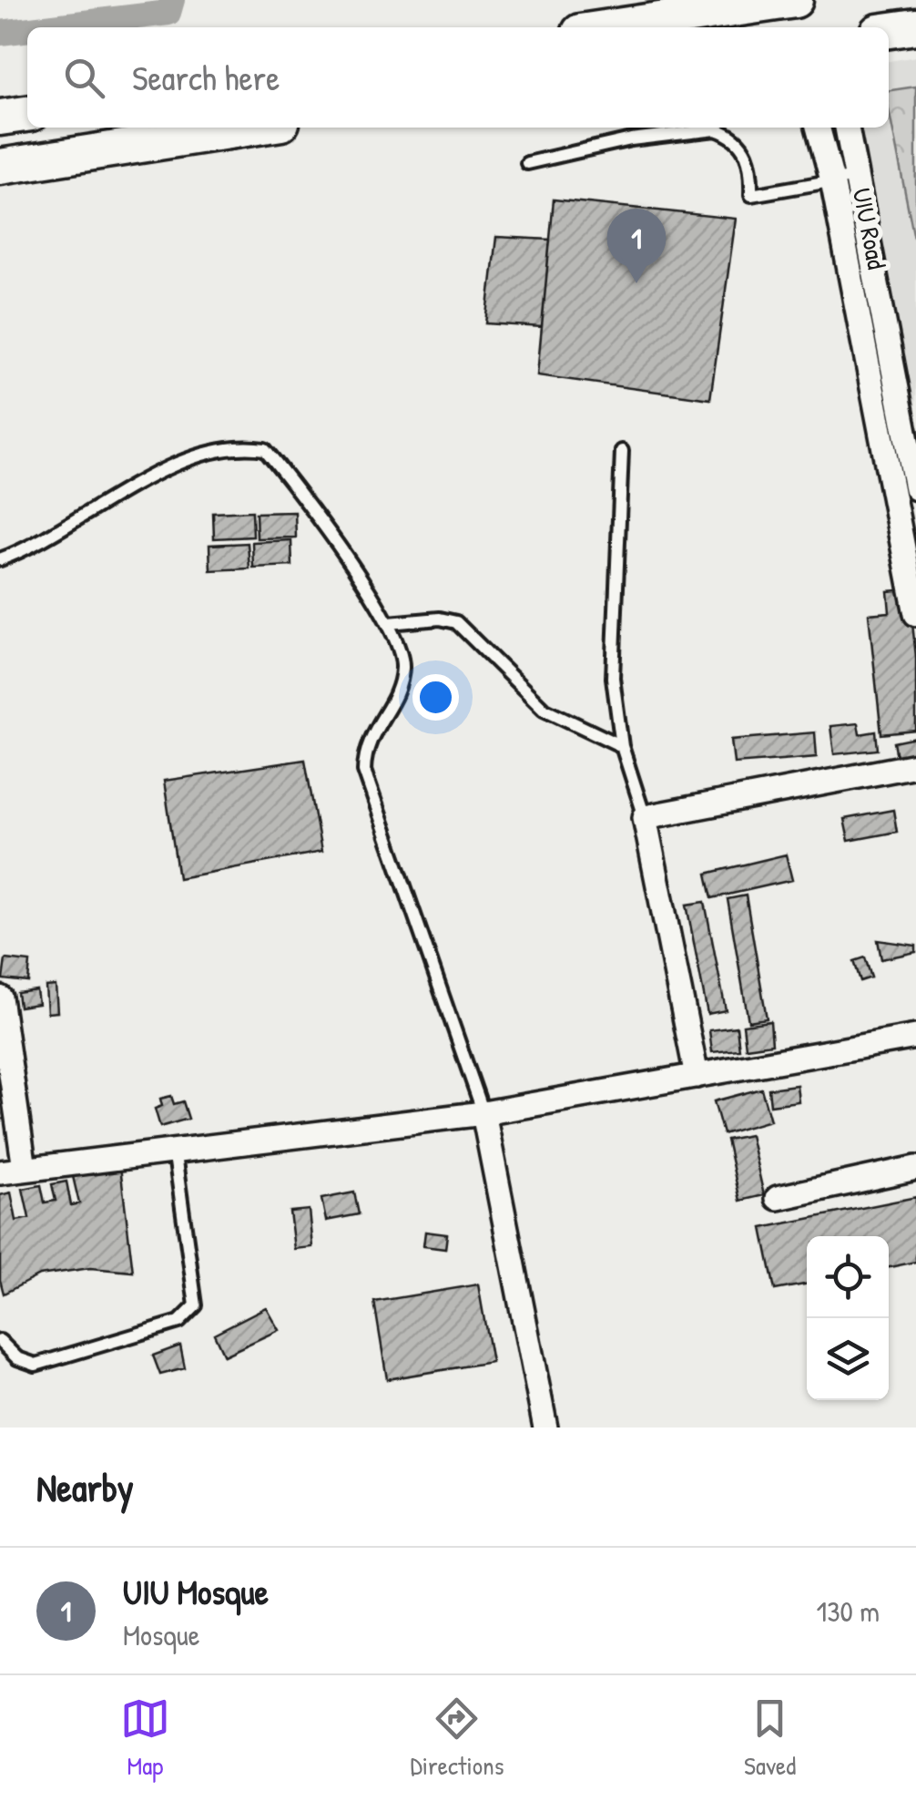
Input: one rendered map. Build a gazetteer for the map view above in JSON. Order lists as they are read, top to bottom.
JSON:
{
  "streets": {
    "street": ["UIU Road"]
  },
  "page": {
    "search": "Search here",
    "pins": "1",
    "heading": "Nearby",
    "list": [
      {
        "mark": "1",
        "name": "UIU Mosque",
        "note": "Mosque",
        "value": "130 m"
      }
    ],
    "nav": ["Map", "Directions", "Saved"]
  }
}
